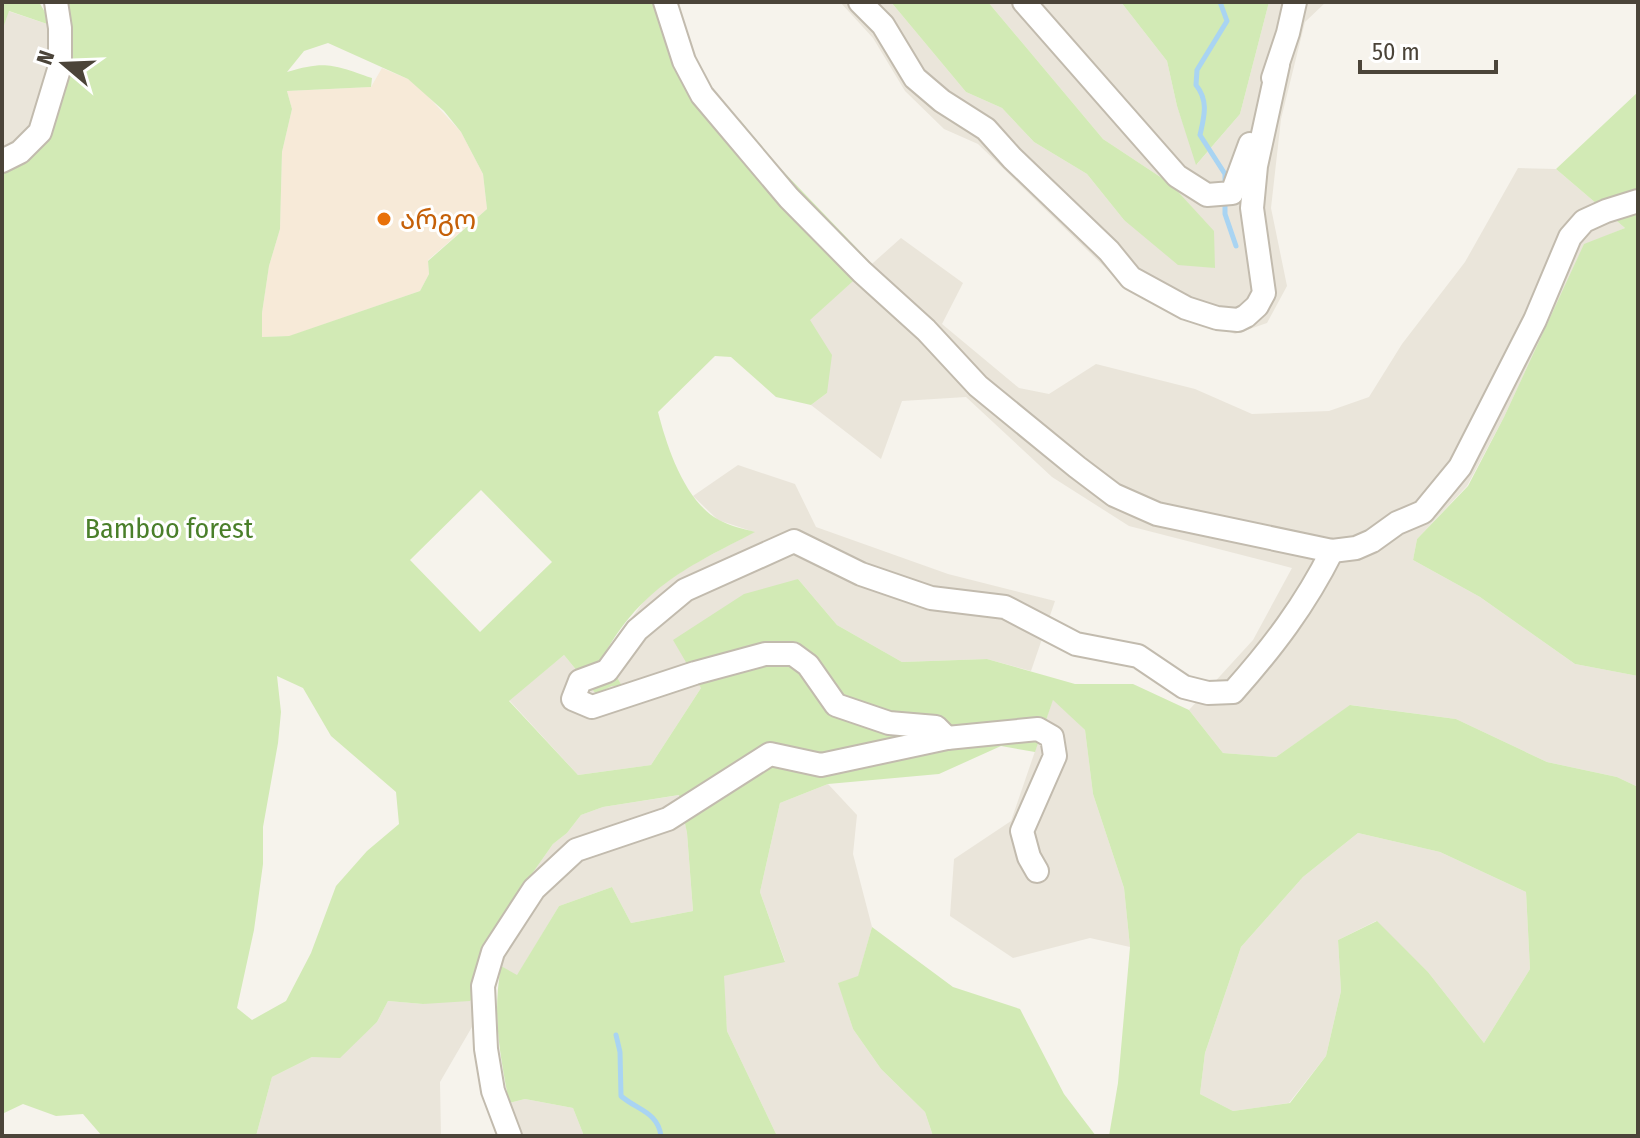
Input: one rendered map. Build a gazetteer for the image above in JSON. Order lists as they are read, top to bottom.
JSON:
{
  "parks": ["Bamboo forest"],
  "places": ["არგო"],
  "scale_bar": "50 m",
  "north": "left"
}
